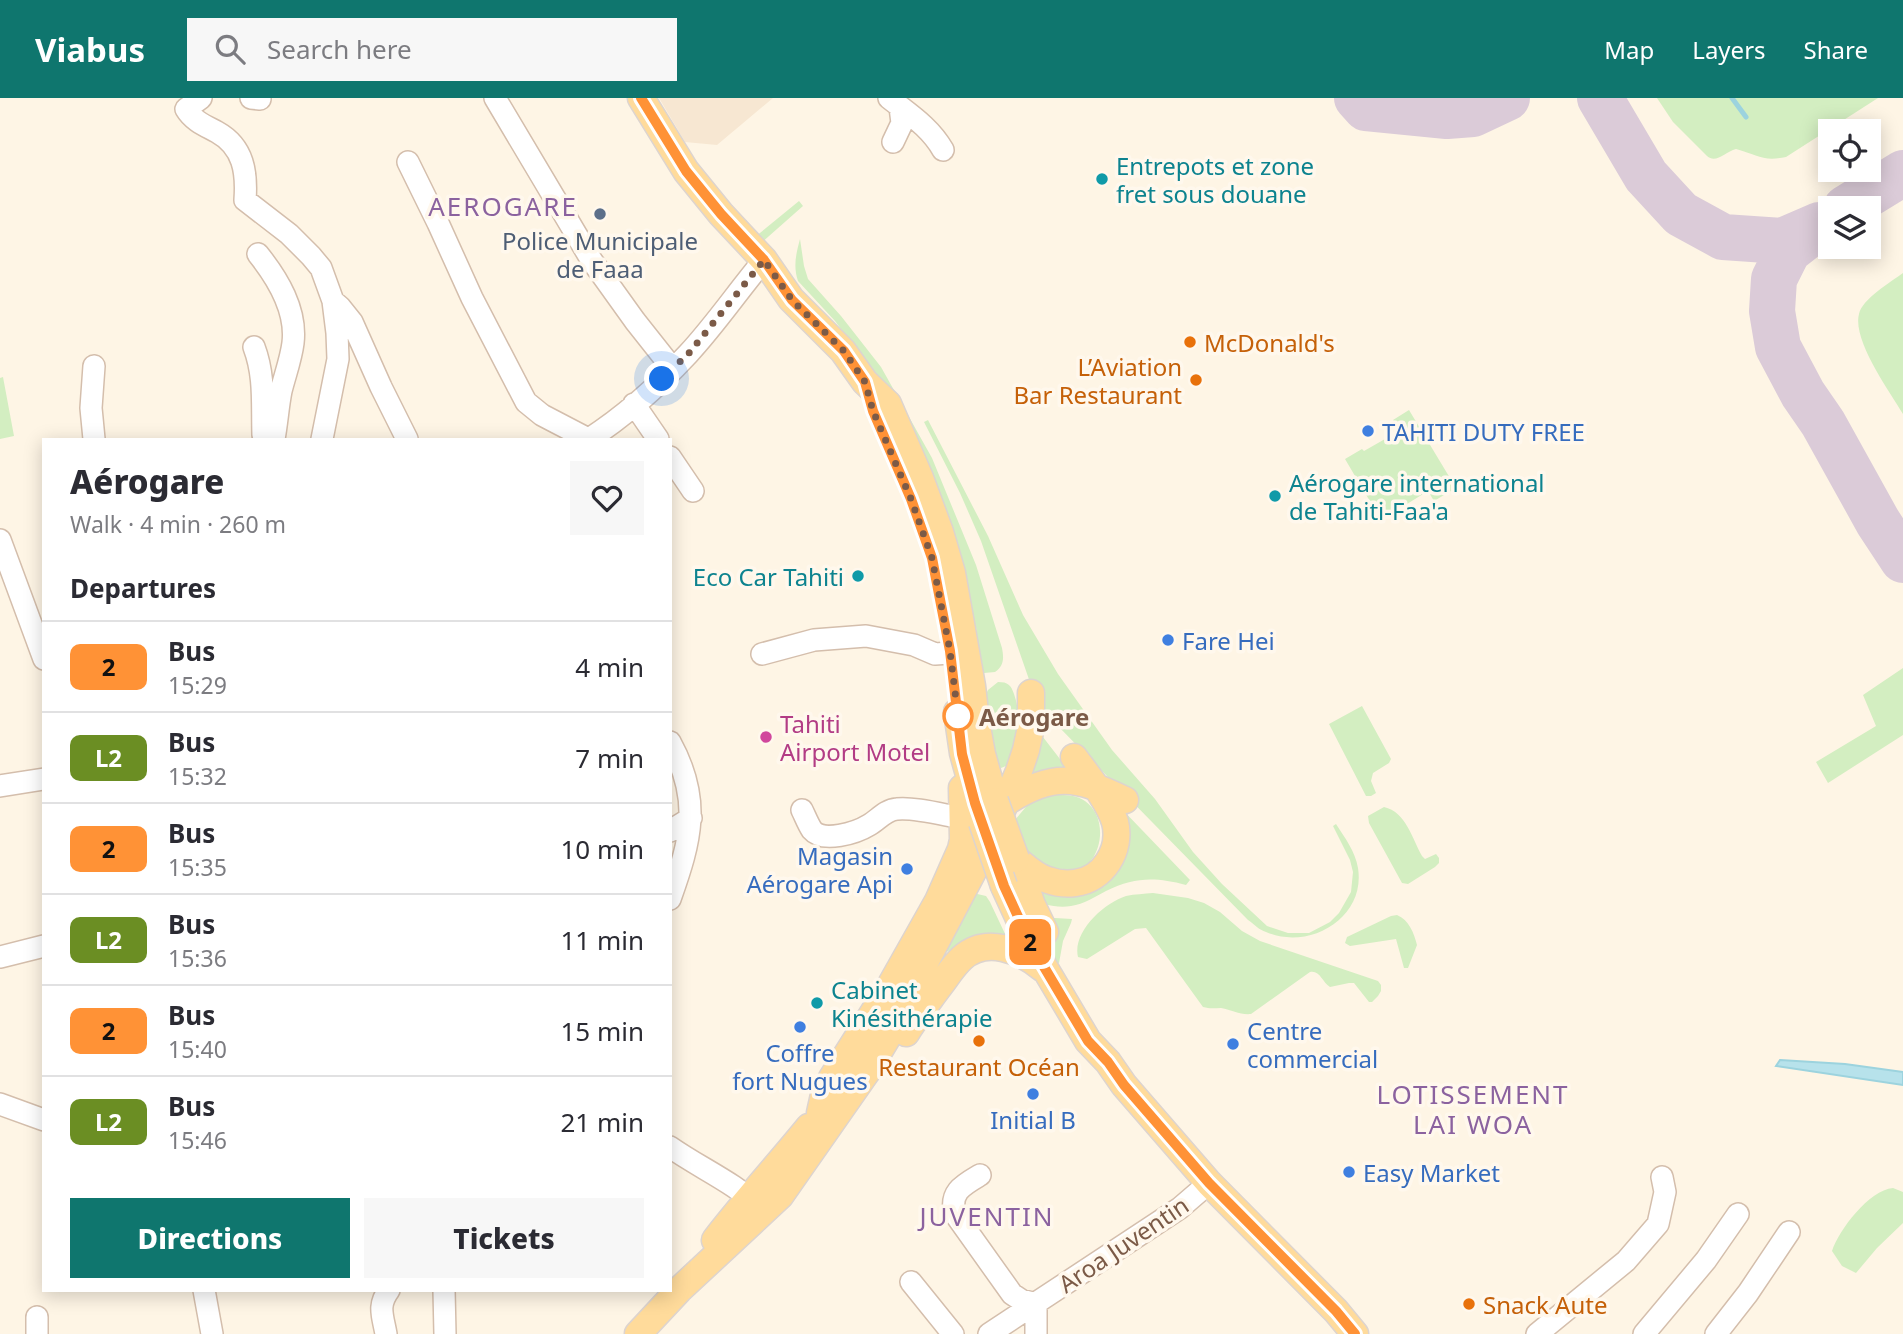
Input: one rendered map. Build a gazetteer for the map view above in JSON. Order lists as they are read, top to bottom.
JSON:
{
  "streets": {
    "street": ["Aroa Juventin"]
  },
  "districts": ["AEROGARE", "LOTISSEMENT LAI WOA", "JUVENTIN"],
  "places": [
    "Entrepots et zone fret sous douane",
    "Police Municipale de Faaa",
    "McDonald's",
    "L’Aviation Bar Restaurant",
    "TAHITI DUTY FREE",
    "Aérogare international de Tahiti-Faa'a",
    "Eco Car Tahiti",
    "Fare Hei",
    "Aérogare",
    "Tahiti Airport Motel",
    "Magasin Aérogare Api",
    "Cabinet Kinésithérapie",
    "Coffre fort Nugues",
    "Restaurant Océan",
    "Centre commercial",
    "Initial B",
    "Easy Market",
    "Snack Aute"
  ],
  "lines": ["bus line 2"],
  "page": {
    "header": "Viabus",
    "search": "Search here",
    "nav": ["Map", "Layers", "Share"],
    "on_map": "2",
    "heading": [
      ["Aérogare", "Walk · 4 min · 260 m"],
      "Departures"
    ],
    "list": [
      {
        "mark": "2",
        "name": "Bus",
        "note": "15:29",
        "value": "4 min"
      },
      {
        "mark": "L2",
        "name": "Bus",
        "note": "15:32",
        "value": "7 min"
      },
      {
        "mark": "2",
        "name": "Bus",
        "note": "15:35",
        "value": "10 min"
      },
      {
        "mark": "L2",
        "name": "Bus",
        "note": "15:36",
        "value": "11 min"
      },
      {
        "mark": "2",
        "name": "Bus",
        "note": "15:40",
        "value": "15 min"
      },
      {
        "mark": "L2",
        "name": "Bus",
        "note": "15:46",
        "value": "21 min"
      }
    ],
    "buttons": ["Directions", "Tickets"]
  }
}
